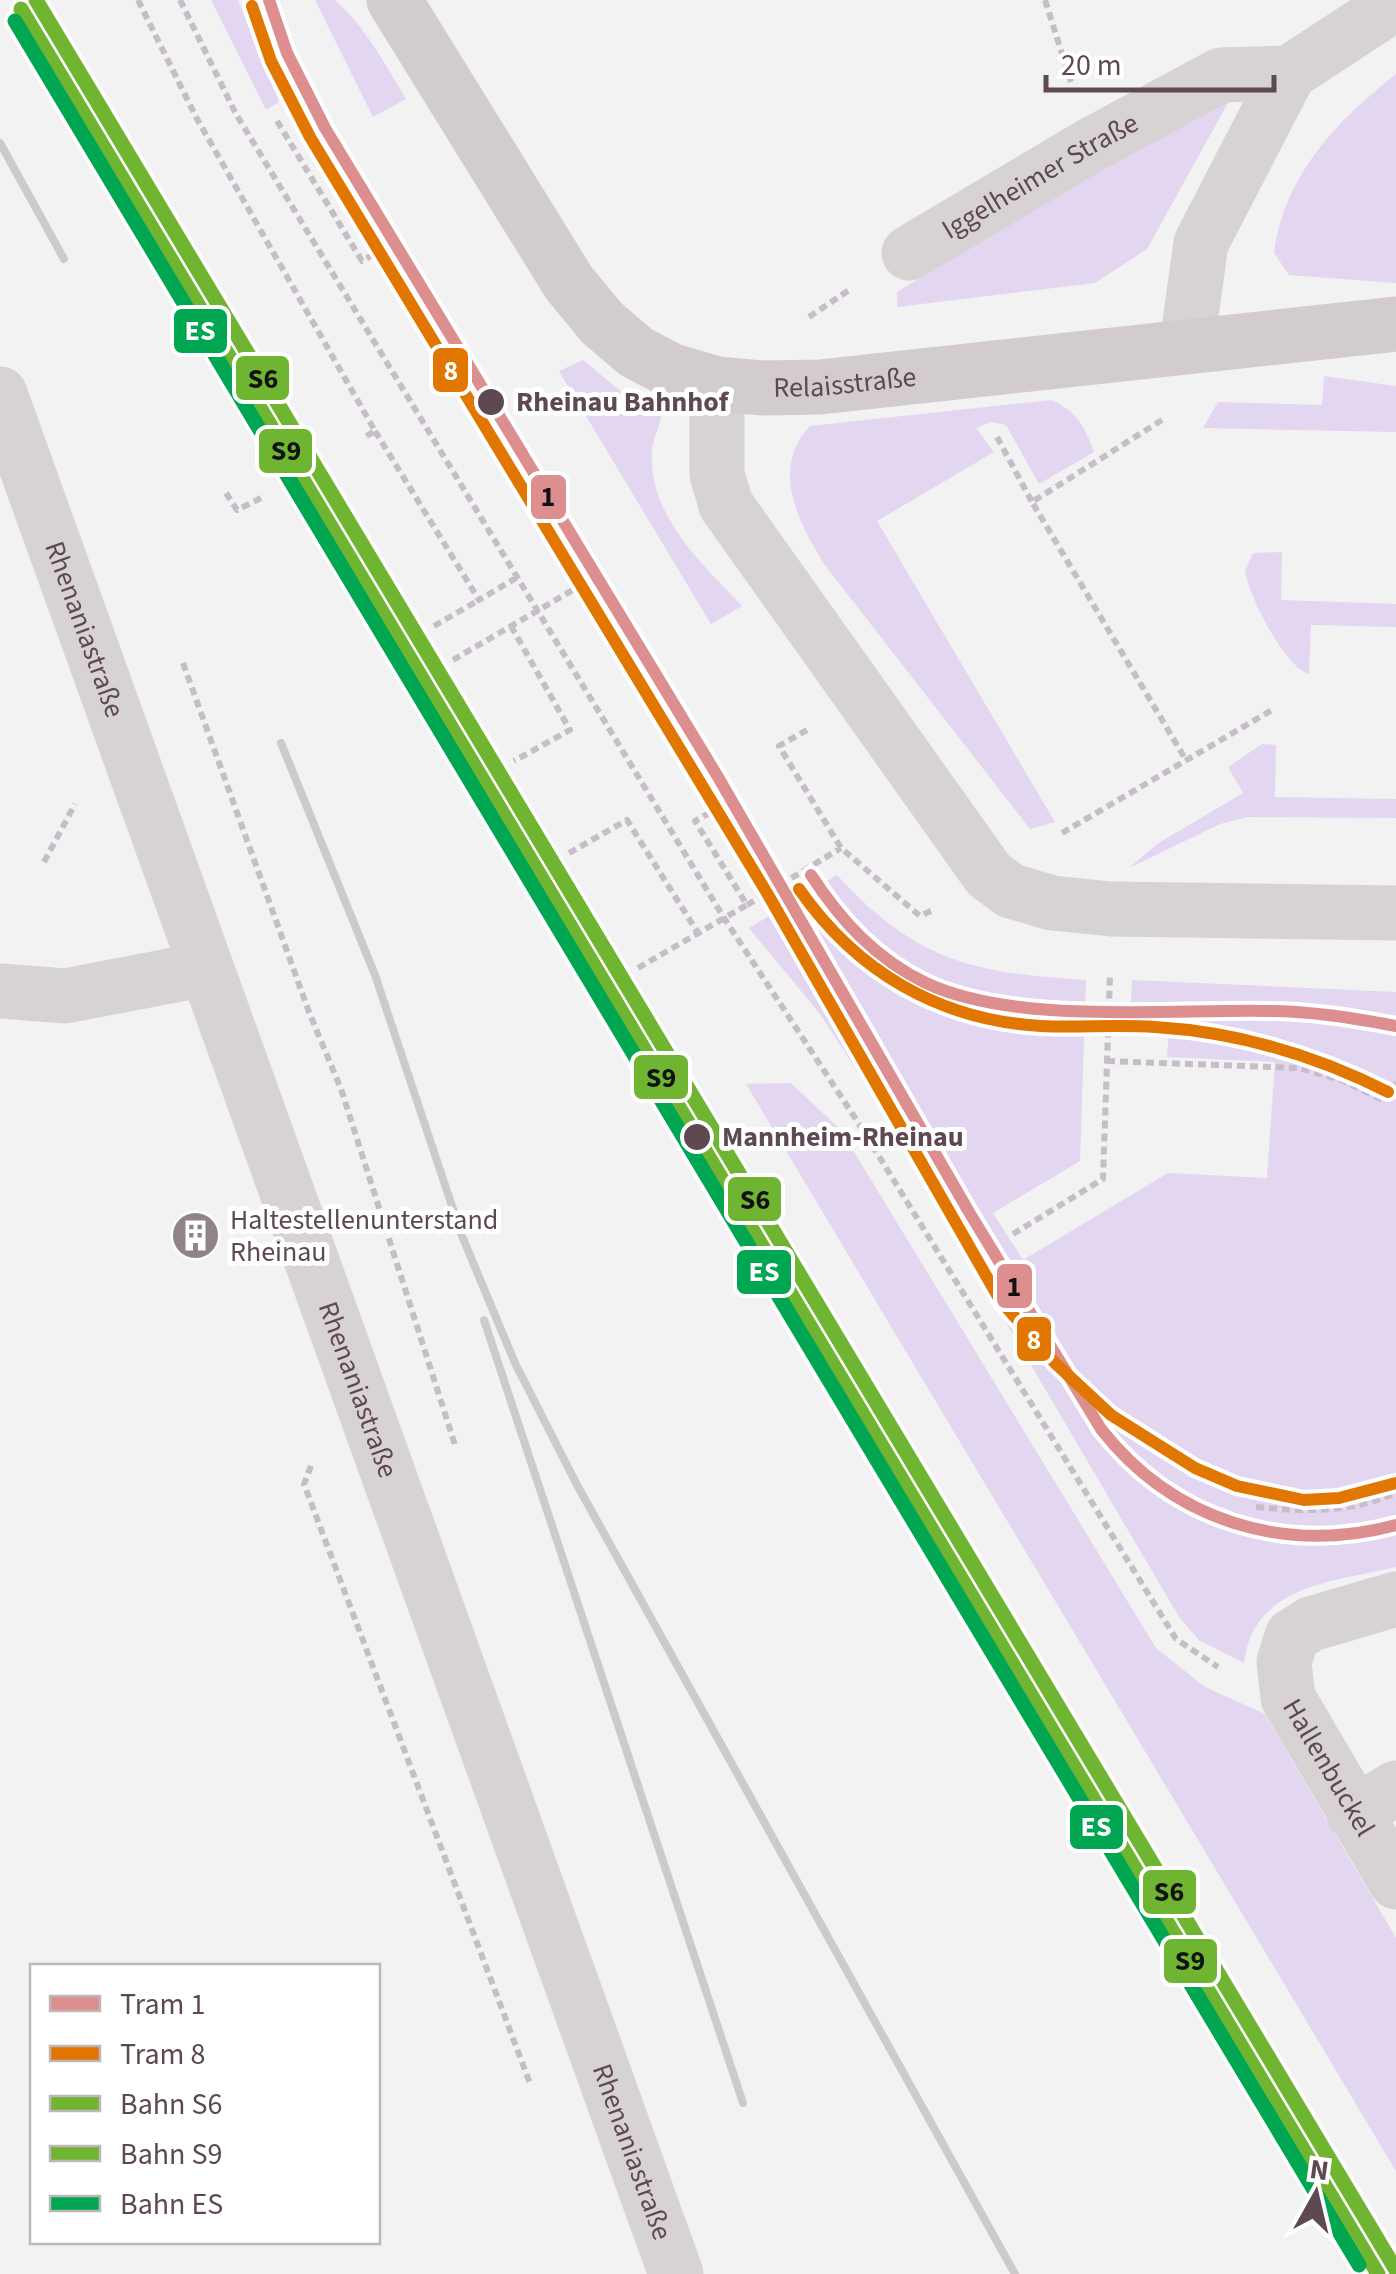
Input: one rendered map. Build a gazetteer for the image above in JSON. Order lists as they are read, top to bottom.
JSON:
{
  "streets": {
    "main road": ["Relaisstraße"],
    "street": ["Iggelheimer Straße", "Rhenaniastraße", "Hallenbuckel"]
  },
  "places": {
    "other": ["Rheinau Bahnhof", "Mannheim-Rheinau"],
    "building": ["Haltestellenunterstand Rheinau"]
  },
  "lines": [
    "tram line 1",
    "rail line S6",
    "tram line 8",
    "rail line S9",
    "rail line ES"
  ],
  "legend": [
    "Tram 1",
    "Tram 8",
    "Bahn S6",
    "Bahn S9",
    "Bahn ES"
  ],
  "scale_bar": "20 m",
  "north": "top"
}
